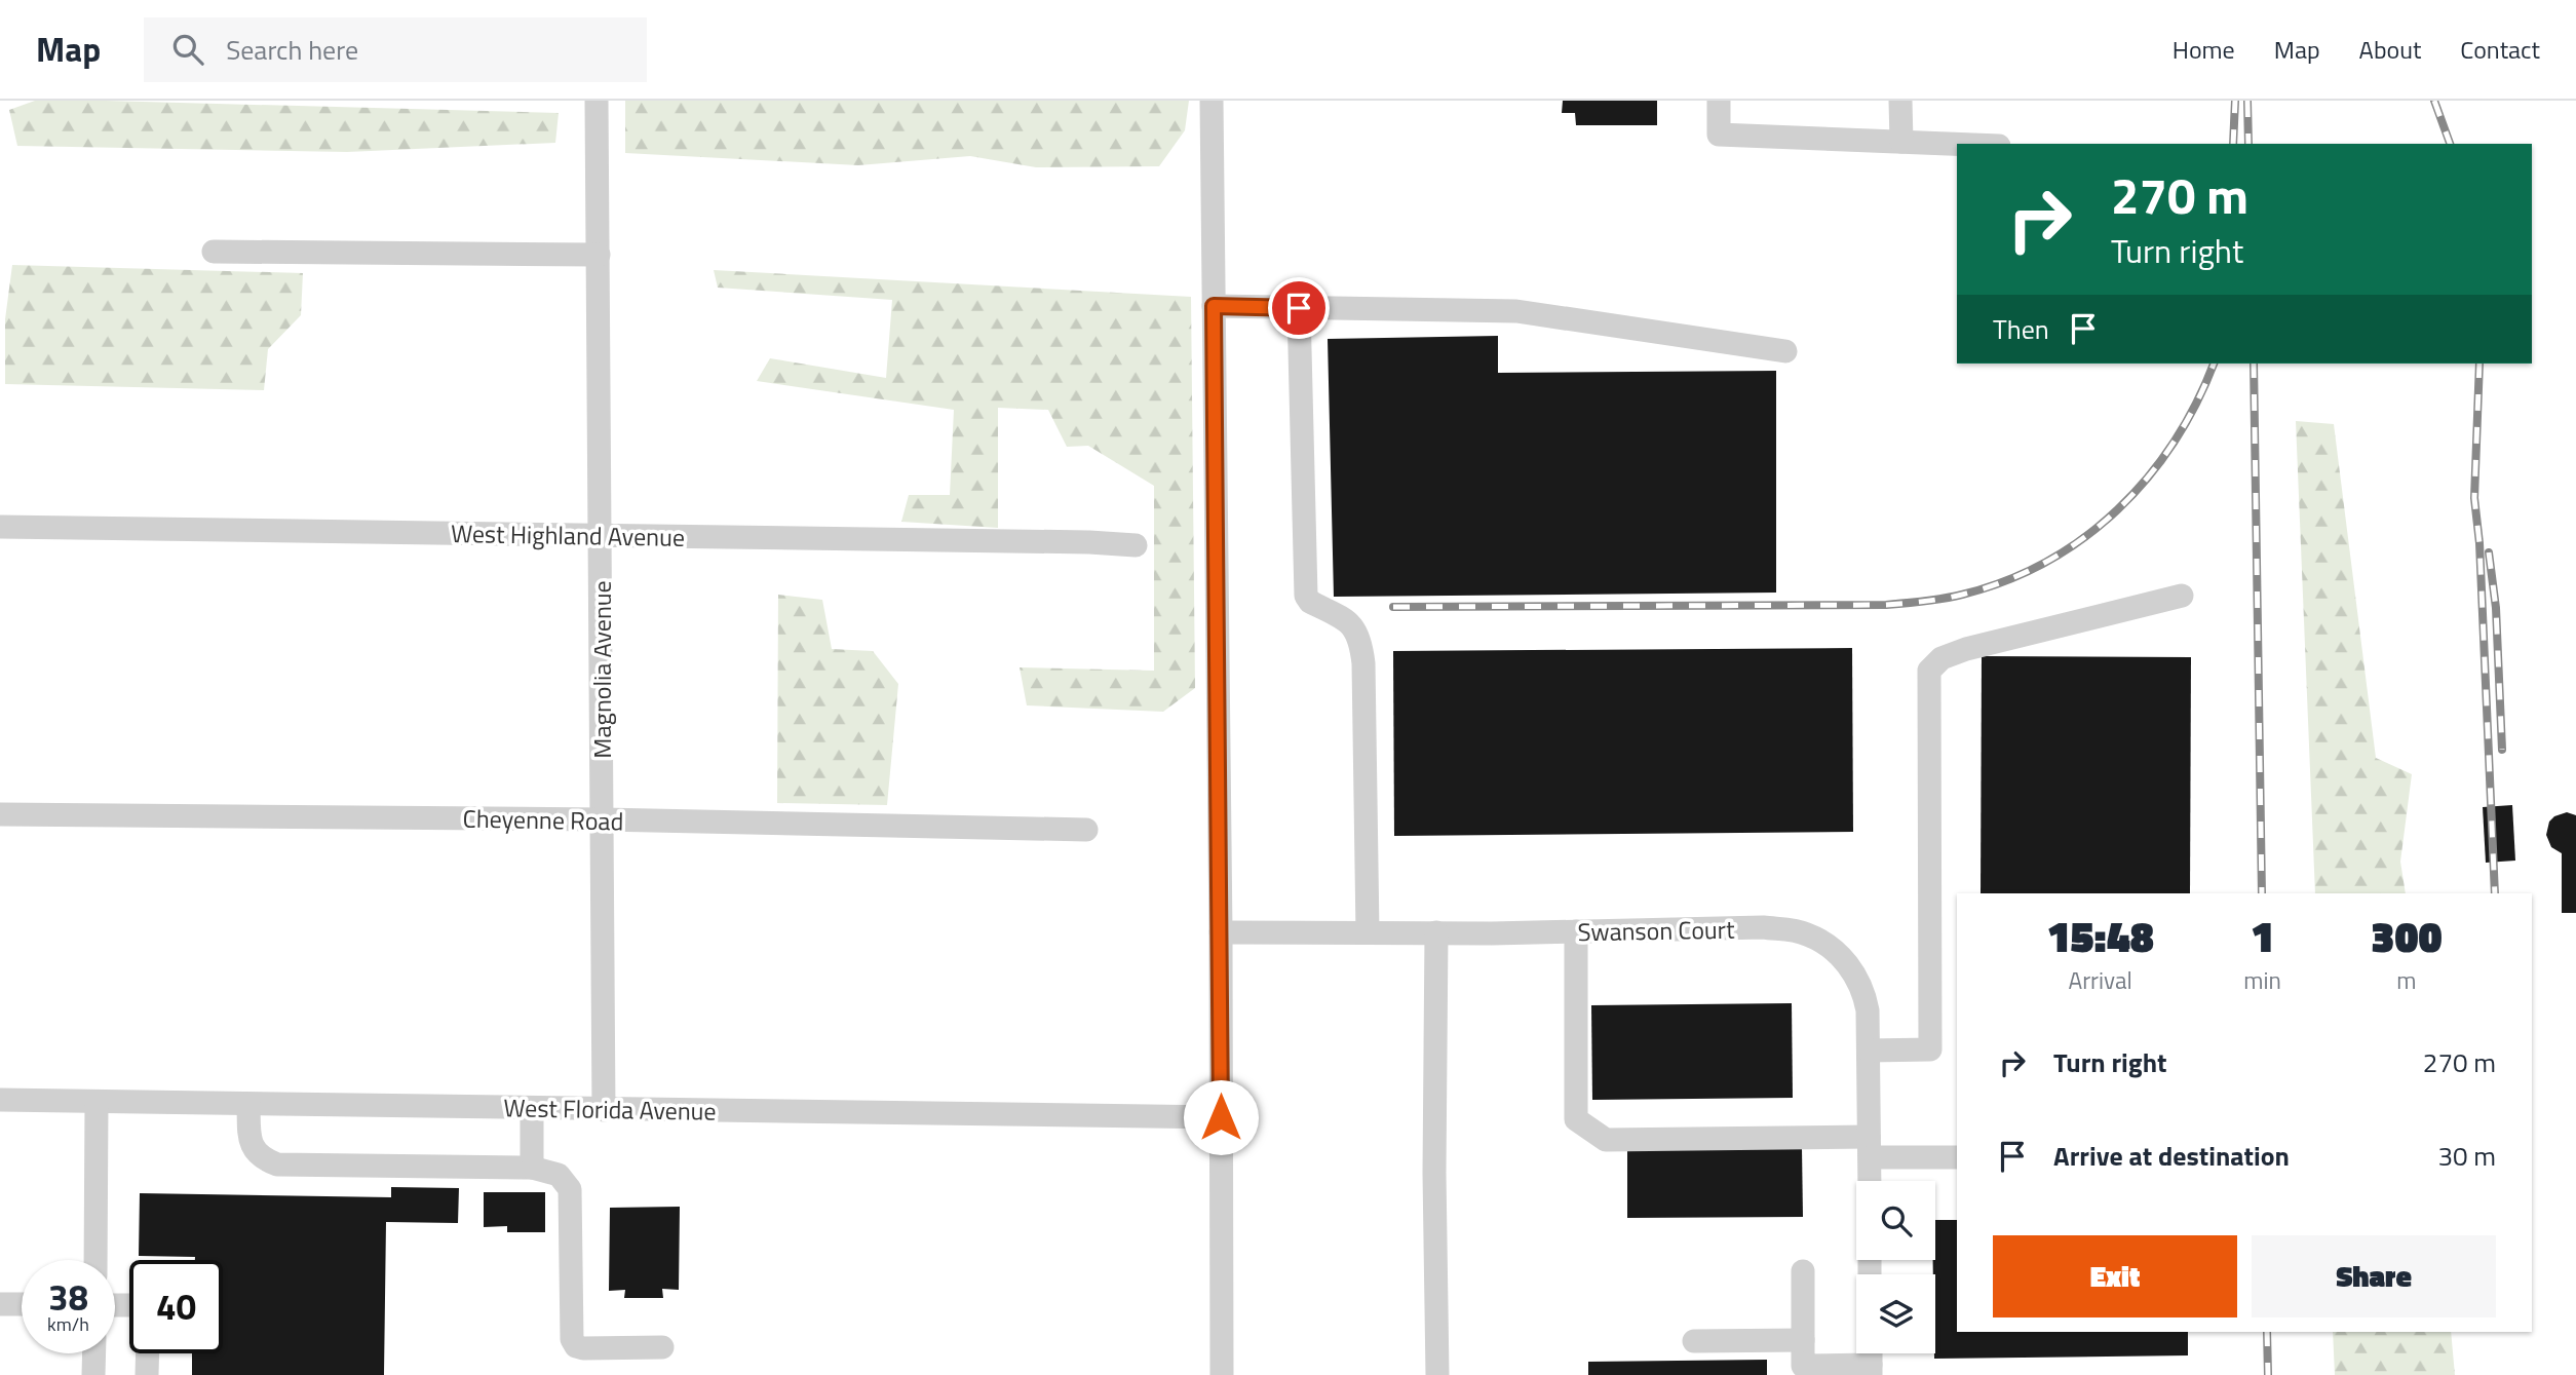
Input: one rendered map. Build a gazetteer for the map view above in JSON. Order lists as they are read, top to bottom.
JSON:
{
  "streets": {
    "street": [
      "West Highland Avenue",
      "Magnolia Avenue",
      "Cheyenne Road",
      "Swanson Court",
      "West Florida Avenue"
    ]
  },
  "crossings": [
    ["West Highland Avenue", "Magnolia Avenue"],
    ["Magnolia Avenue", "Cheyenne Road"],
    ["Magnolia Avenue", "West Florida Avenue"]
  ],
  "page": {
    "header": "Map",
    "search": "Search here",
    "nav": [
      "Home",
      "Map",
      "About",
      "Contact"
    ],
    "turn": ["270 m", "Turn right"],
    "then": "Then",
    "eta": [
      "15:48",
      "Arrival",
      "1",
      "min",
      "300",
      "m"
    ],
    "list": [
      {
        "name": "Turn right",
        "value": "270 m"
      },
      {
        "name": "Arrive at destination",
        "value": "30 m"
      }
    ],
    "buttons": ["Exit", "Share"],
    "speed": "38 km/h",
    "limit": "40"
  }
}
